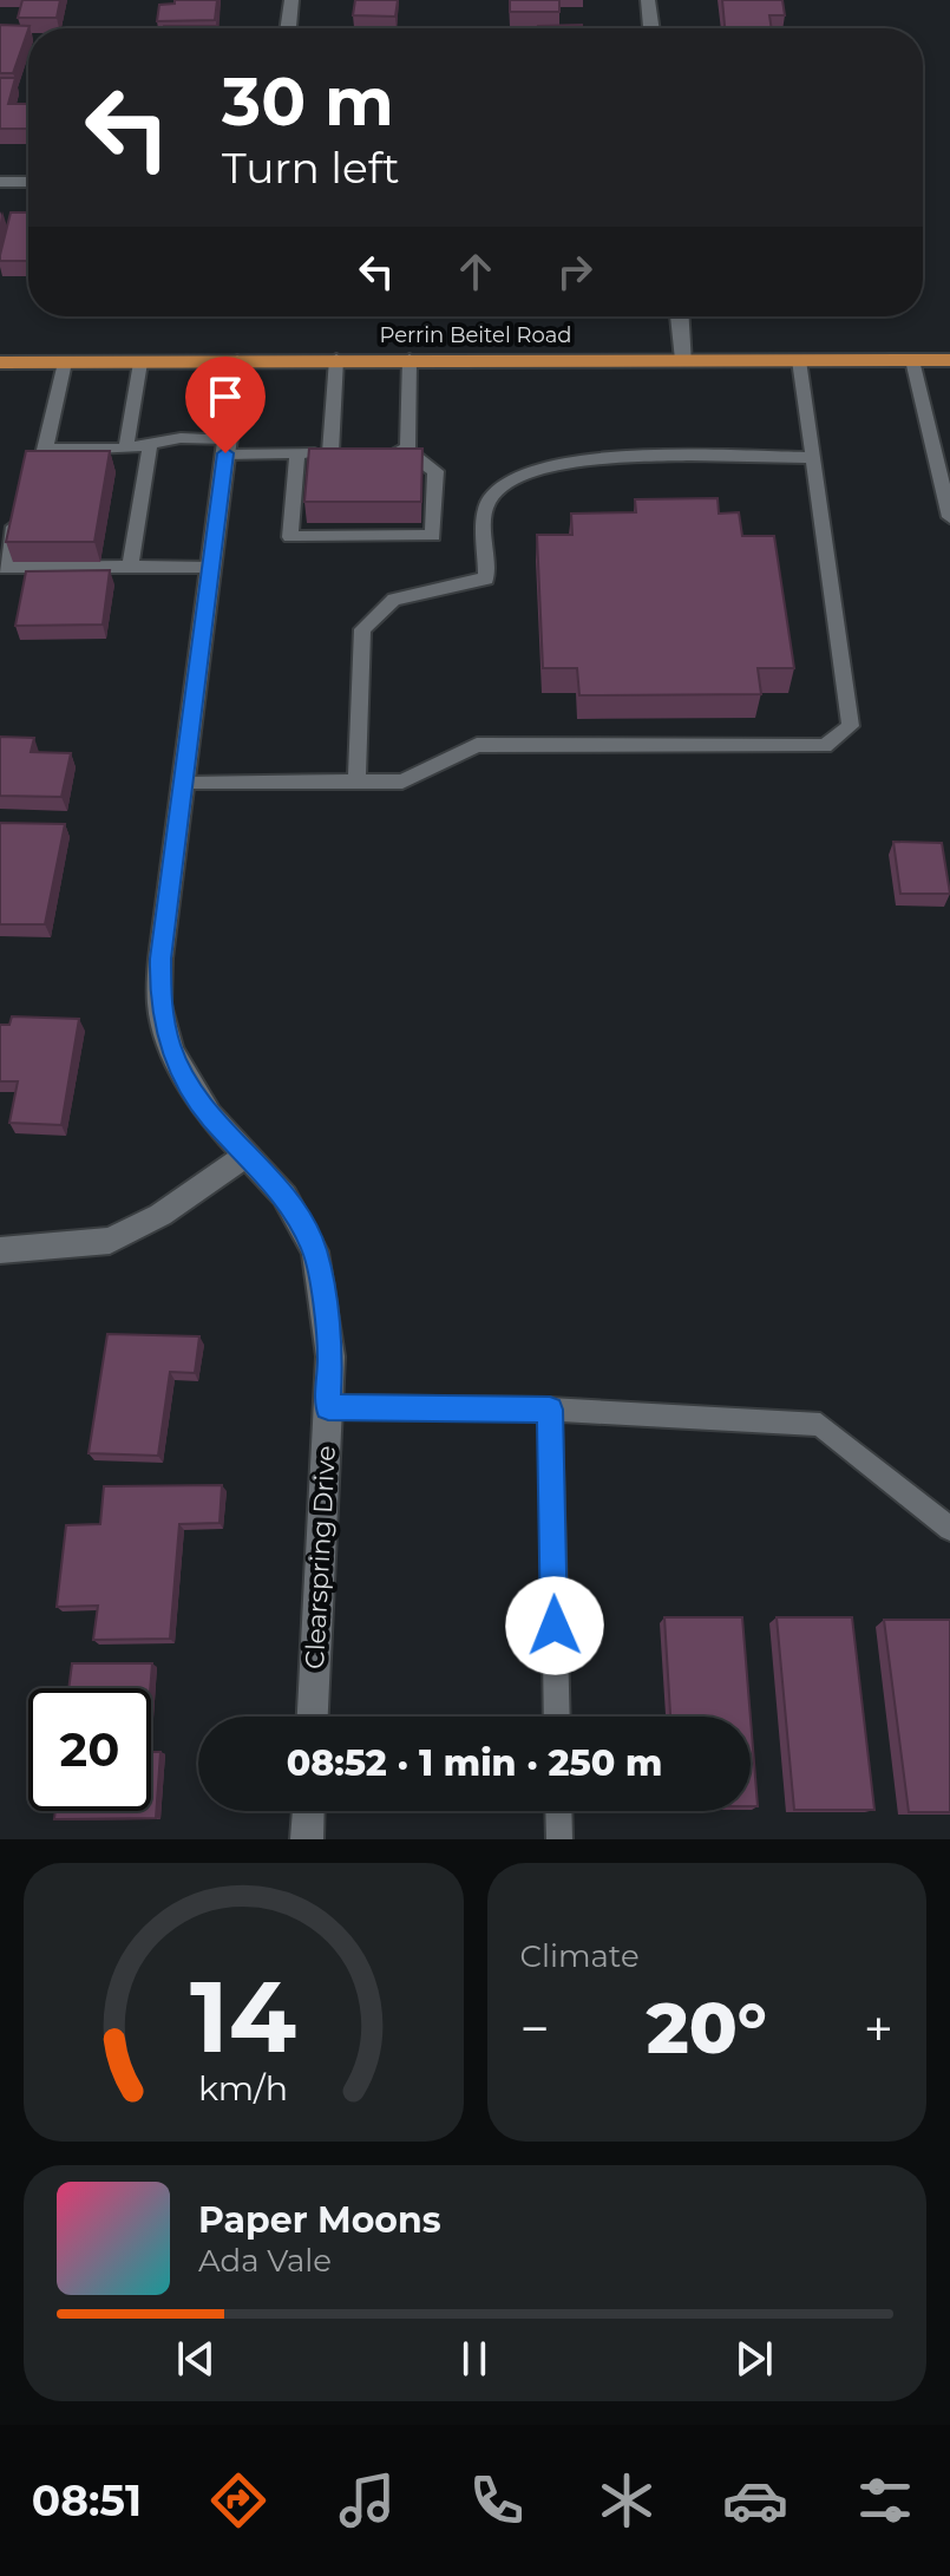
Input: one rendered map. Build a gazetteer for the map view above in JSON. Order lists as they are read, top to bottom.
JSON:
{
  "streets": {
    "main road": ["Perrin Beitel Road"],
    "street": ["Clearspring Drive"]
  },
  "crossings": [
    ["Perrin Beitel Road", "Clearspring Drive"]
  ],
  "page": {
    "turn": ["30 m", "Turn left"],
    "limit": "20",
    "trip": "08:52 · 1 min · 250 m",
    "tile": "Climate",
    "heat": ["−", "20°", "+"],
    "song": ["Paper Moons", "Ada Vale"],
    "tabs": "08:51",
    "gauge": ["14", "km/h"]
  }
}
